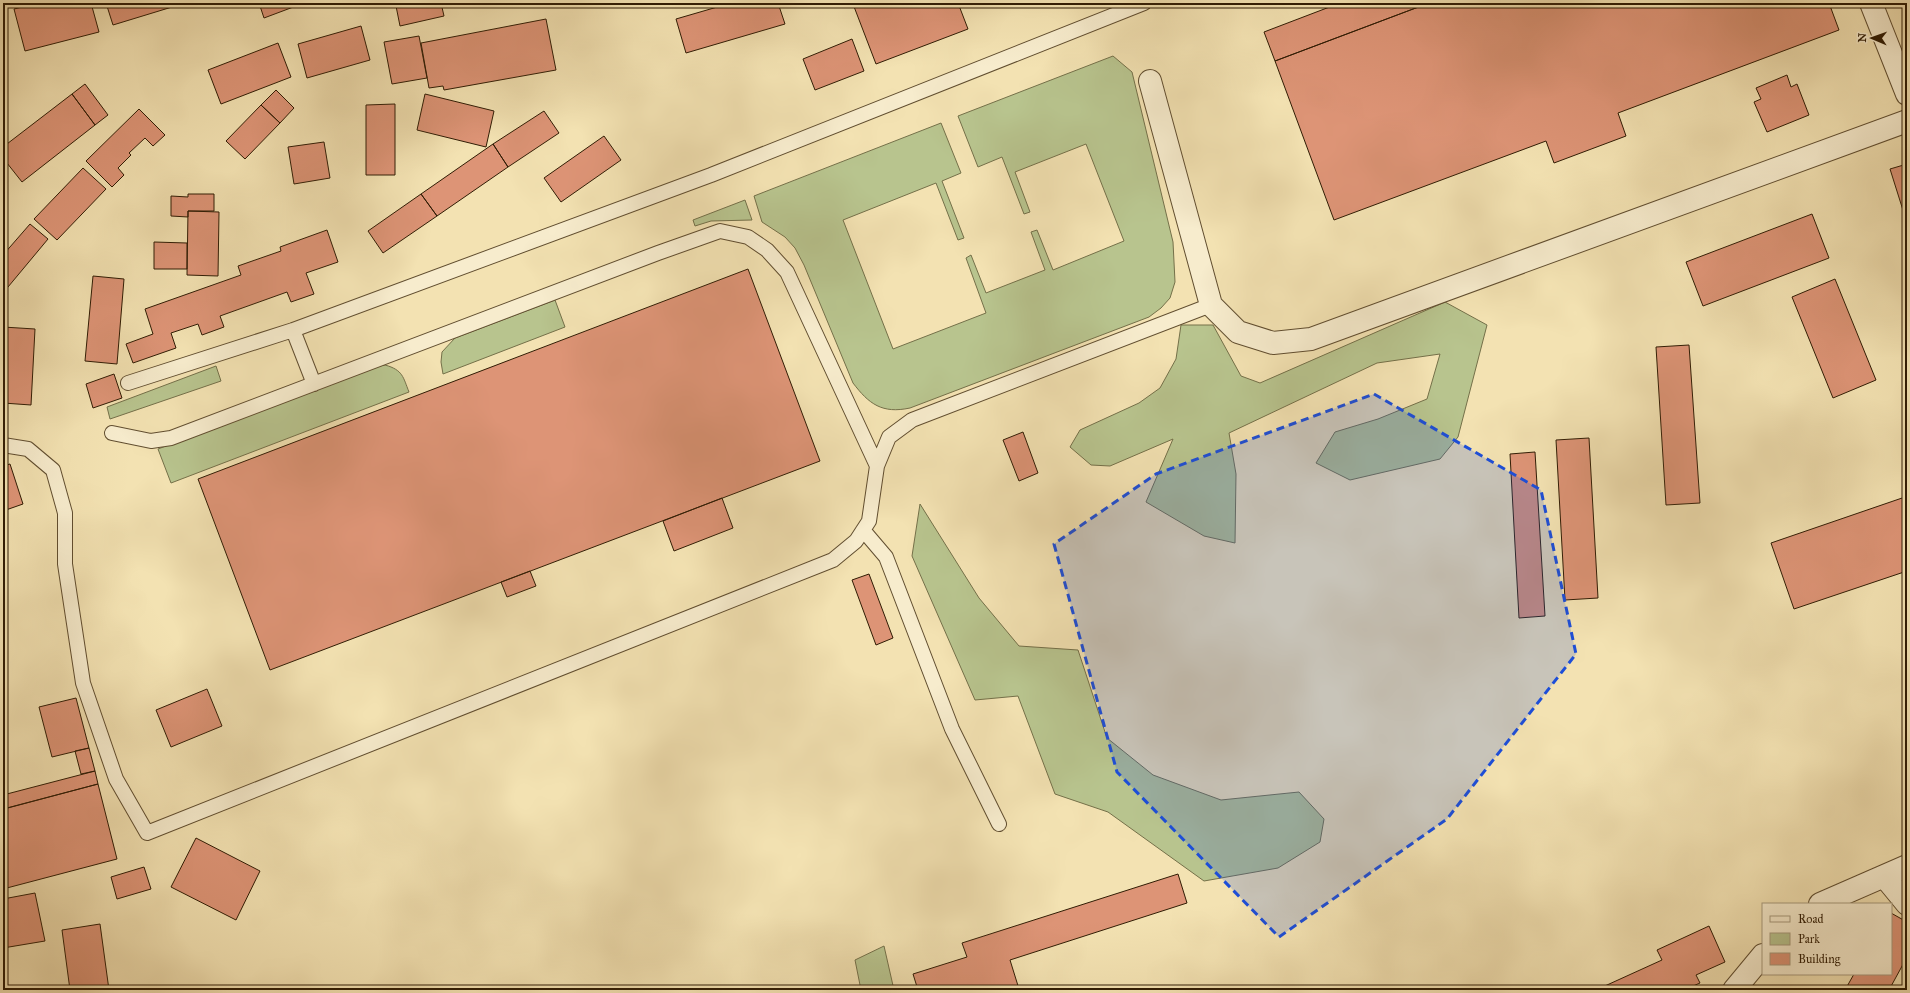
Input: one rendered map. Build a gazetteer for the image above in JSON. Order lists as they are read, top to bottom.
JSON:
{
  "legend": ["Road", "Park", "Building"],
  "north": "left"
}
